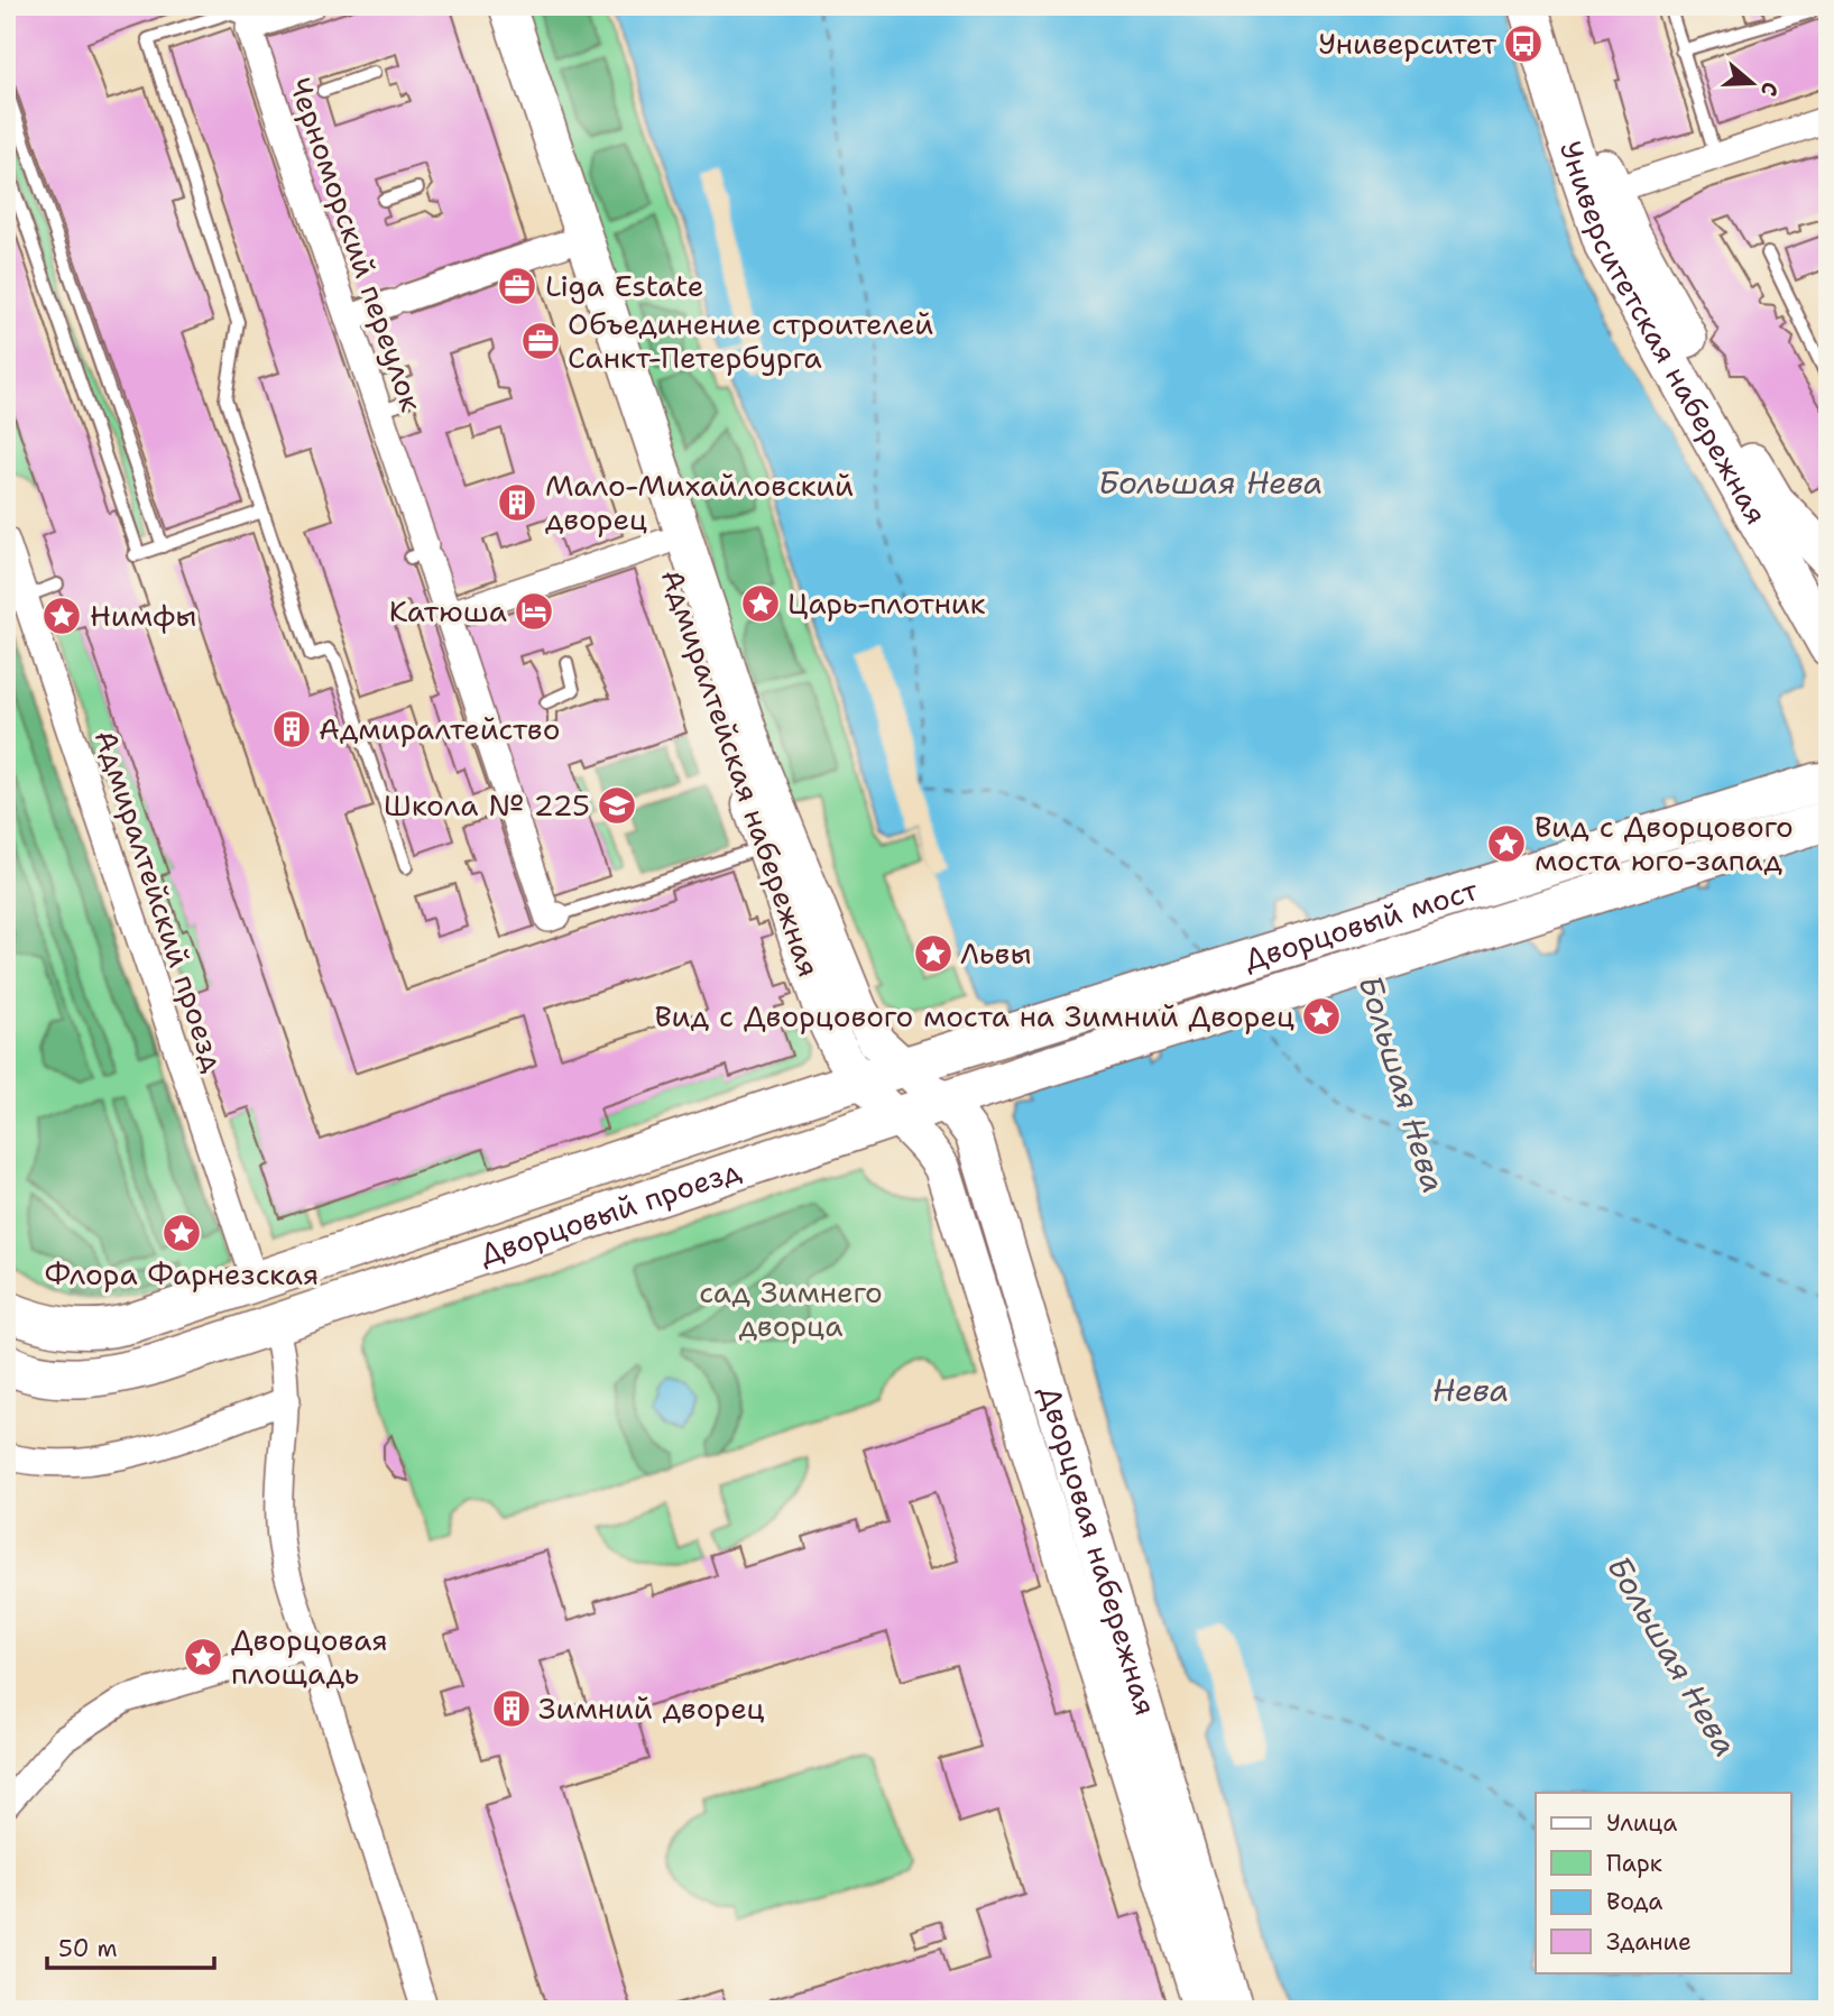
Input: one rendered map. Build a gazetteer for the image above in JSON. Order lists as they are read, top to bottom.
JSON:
{
  "streets": {
    "main road": [
      "Университетская набережная",
      "Адмиралтейская набережная",
      "Дворцовый мост",
      "Дворцовый проезд",
      "Дворцовая набережная"
    ],
    "street": ["Черноморский переулок", "Адмиралтейский проезд"]
  },
  "crossings": [
    ["Адмиралтейская набережная", "Дворцовый мост"],
    ["Адмиралтейская набережная", "Дворцовый проезд"],
    ["Адмиралтейская набережная", "Дворцовая набережная"],
    ["Адмиралтейский проезд", "Дворцовый проезд"],
    ["Дворцовый мост", "Дворцовый проезд"],
    ["Дворцовый мост", "Дворцовая набережная"],
    ["Дворцовый проезд", "Дворцовая набережная"]
  ],
  "water": ["Большая Нева", "Нева"],
  "parks": ["сад Зимнего дворца"],
  "places": {
    "bus stop": ["Университет"],
    "office": ["Liga Estate", "Объединение строителей Санкт-Петербурга"],
    "building": ["Мало-Михайловский дворец", "Адмиралтейство", "Зимний дворец"],
    "place": [
      "Царь-плотник",
      "Нимфы",
      "Вид с Дворцового моста юго-запад",
      "Львы",
      "Вид с Дворцового моста на Зимний Дворец",
      "Флора Фарнезская",
      "Дворцовая площадь"
    ],
    "hotel": ["Катюша"],
    "school or university": ["Школа № 225"]
  },
  "legend": [
    "Улица",
    "Парк",
    "Вода",
    "Здание"
  ],
  "scale_bar": "50 m",
  "north": "right"
}
